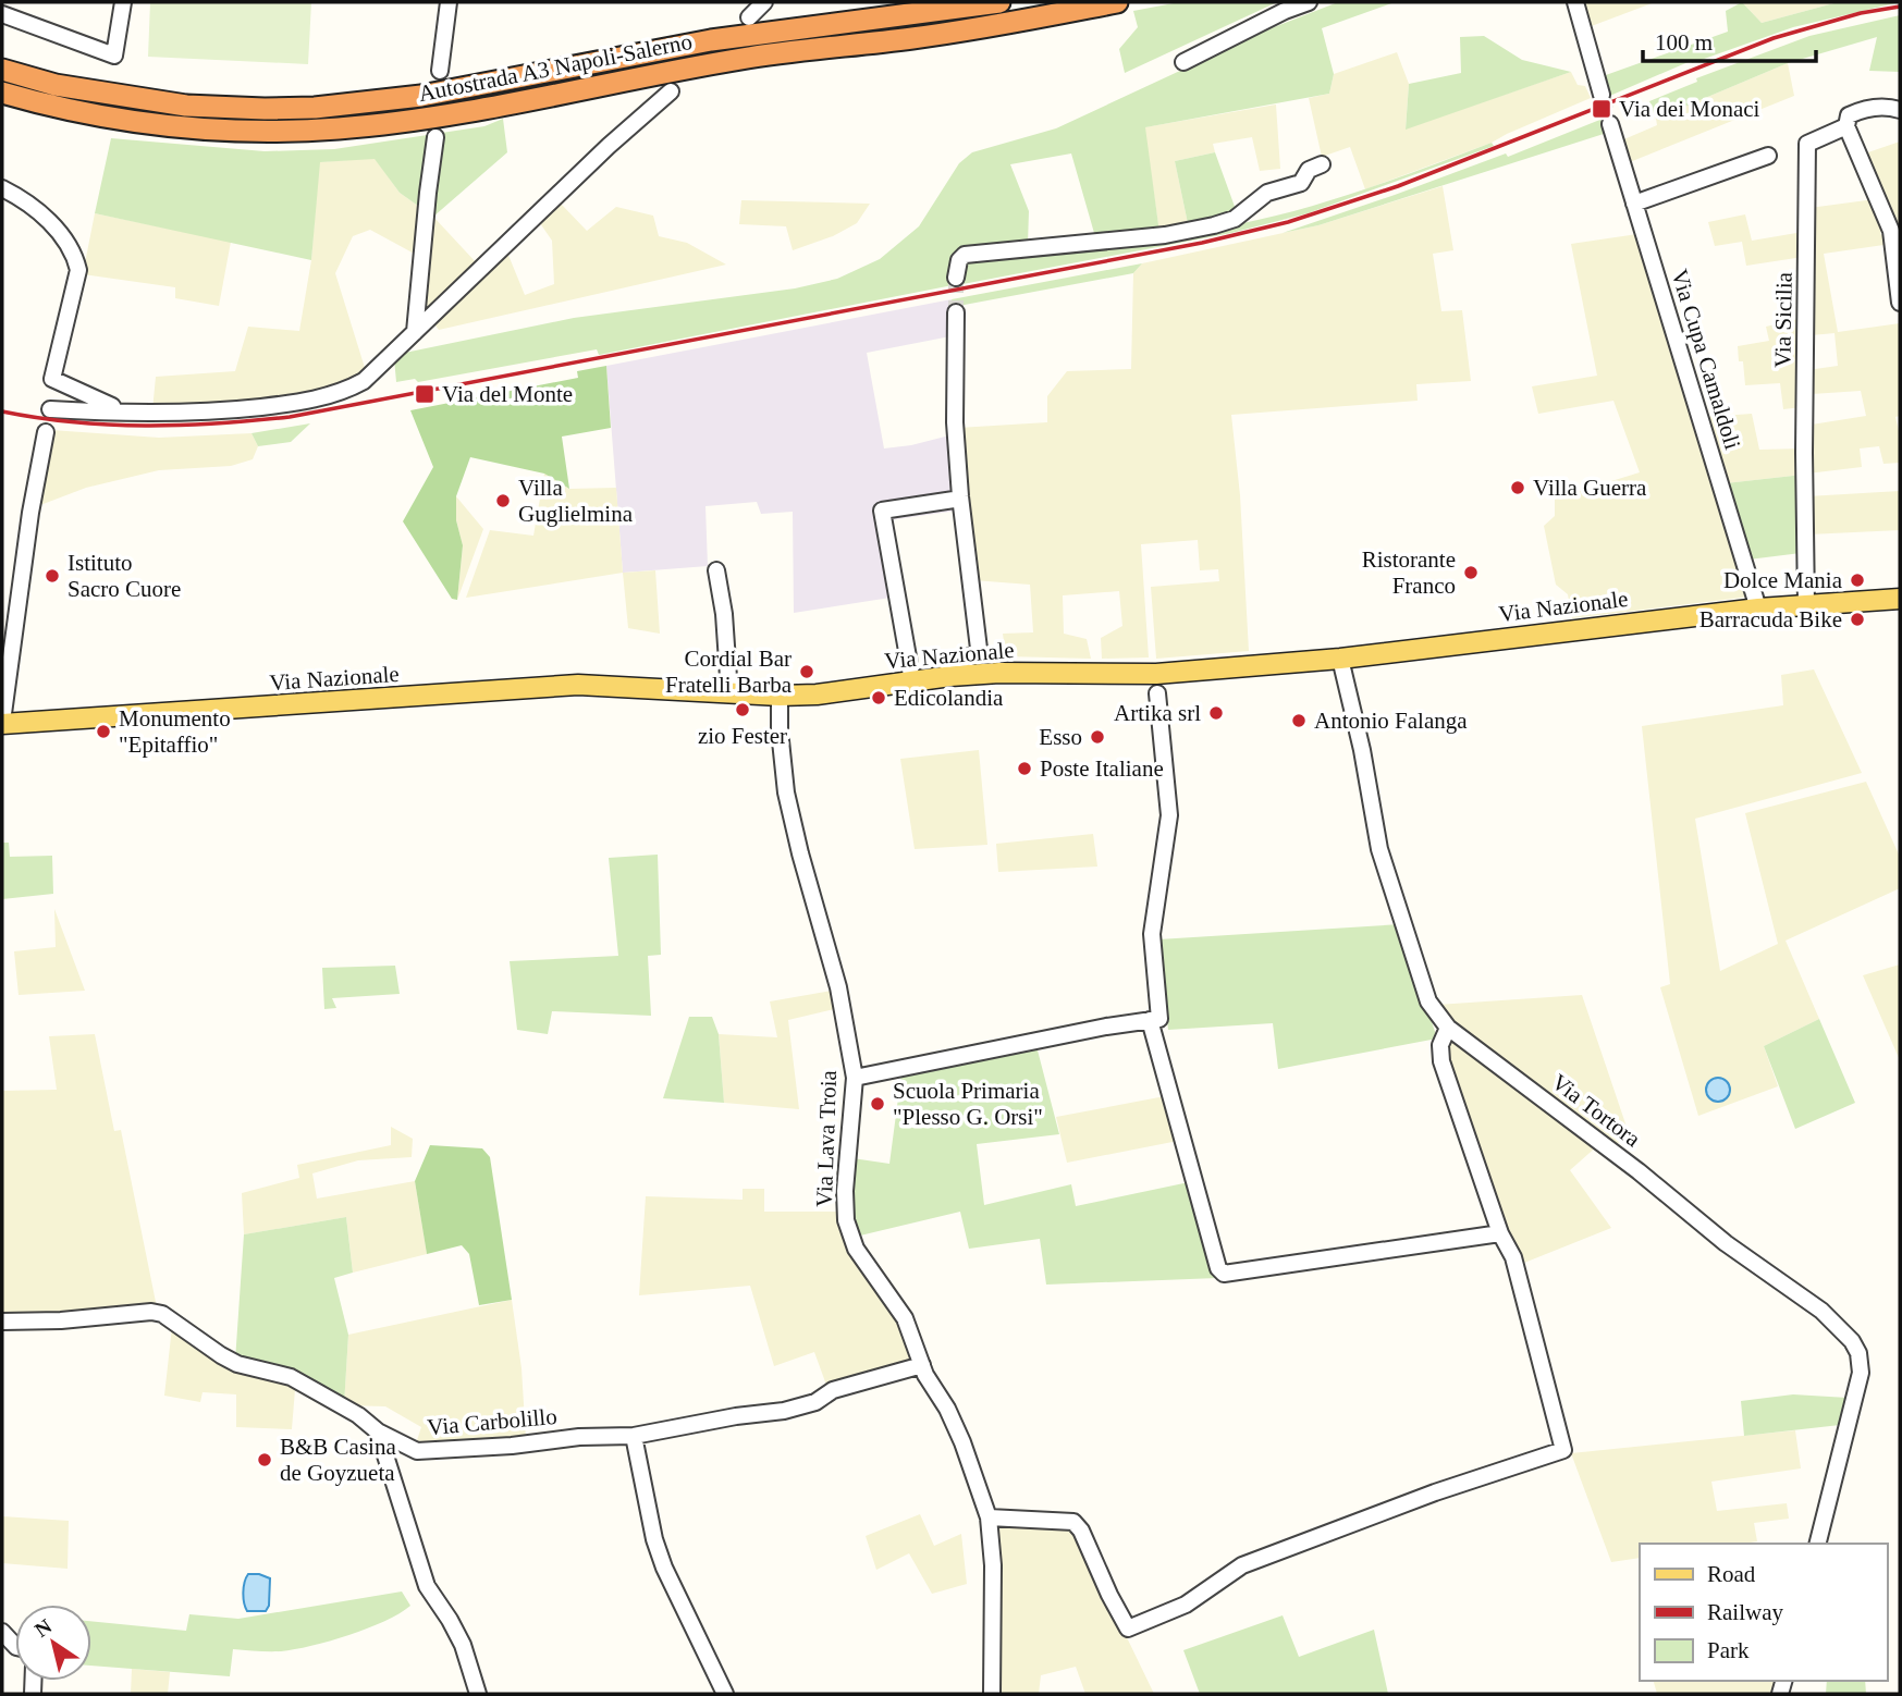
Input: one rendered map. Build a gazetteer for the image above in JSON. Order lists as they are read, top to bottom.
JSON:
{
  "streets": {
    "highway": ["Autostrada A3 Napoli-Salerno"],
    "main road": ["Via Nazionale"],
    "street": [
      "Via Sicilia",
      "Via Cupa Camaldoli",
      "Via Tortora",
      "Via Lava Troia",
      "Via Carbolillo"
    ]
  },
  "crossings": [
    ["Via Sicilia", "Via Nazionale"],
    ["Via Cupa Camaldoli", "Via Nazionale"],
    ["Via Nazionale", "Via Tortora"],
    ["Via Nazionale", "Via Lava Troia"],
    ["Via Lava Troia", "Via Carbolillo"]
  ],
  "places": {
    "transit": ["Via dei Monaci", "Via del Monte"],
    "other": [
      "Villa Guerra",
      "Villa Guglielmina",
      "Ristorante Franco",
      "Istituto Sacro Cuore",
      "Dolce Mania",
      "Barracuda Bike",
      "Cordial Bar Fratelli Barba",
      "Edicolandia",
      "zio Fester",
      "Artika srl",
      "Antonio Falanga",
      "Monumento \"Epitaffio\"",
      "Esso",
      "Poste Italiane",
      "Scuola Primaria \"Plesso G. Orsi\"",
      "B&B Casina de Goyzueta"
    ]
  },
  "legend": ["Road", "Railway", "Park"],
  "scale_bar": "100 m",
  "north": "top left"
}
